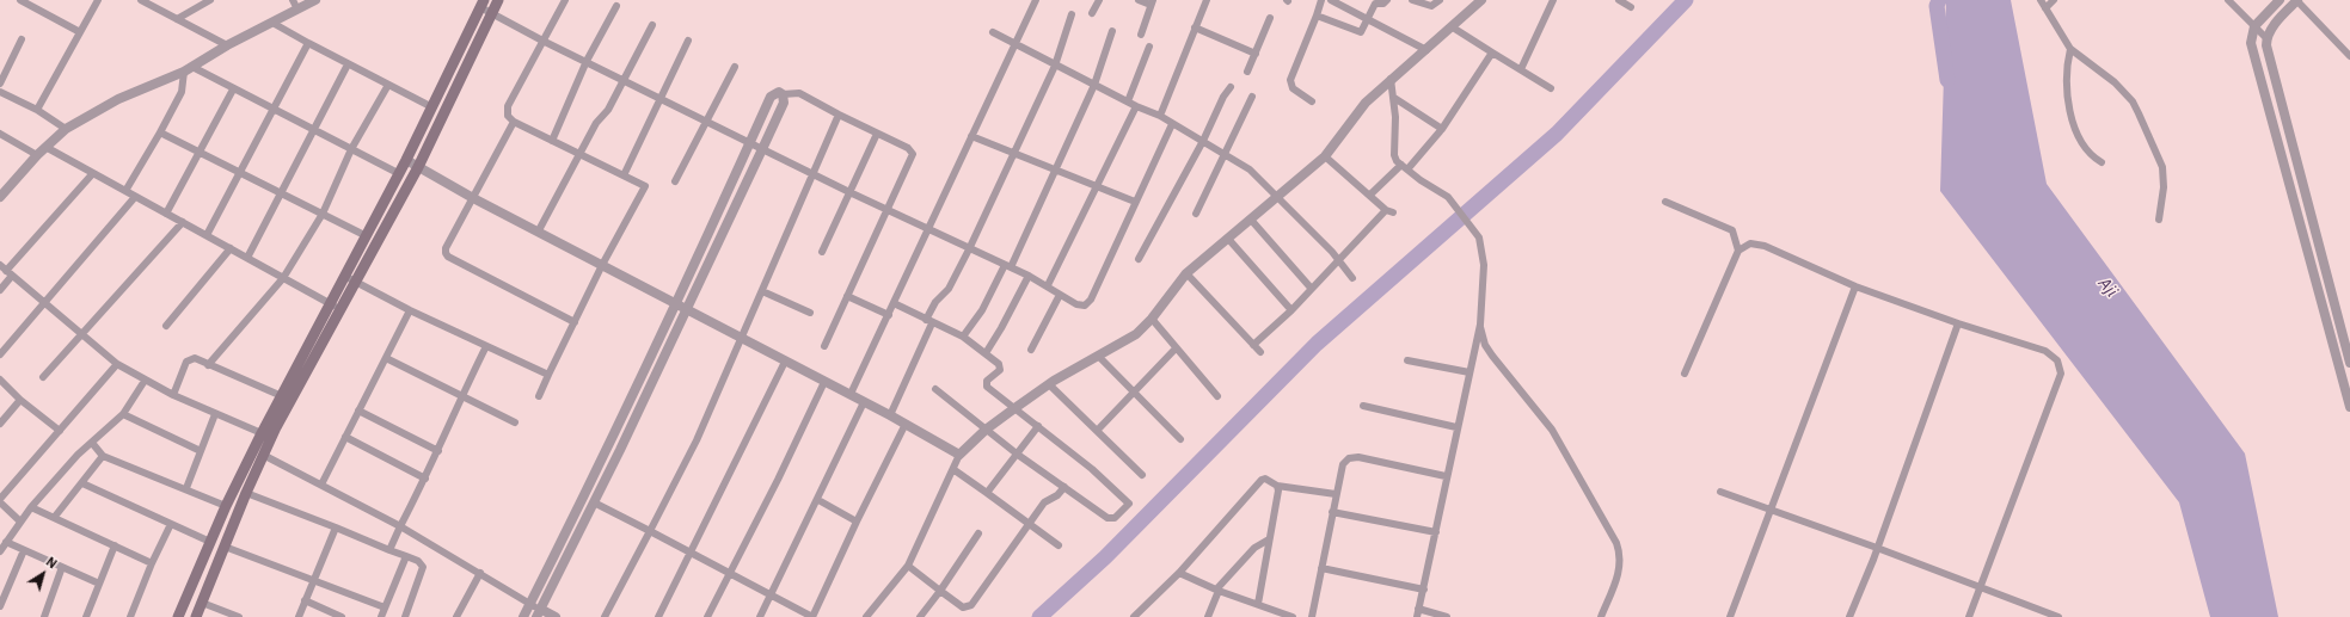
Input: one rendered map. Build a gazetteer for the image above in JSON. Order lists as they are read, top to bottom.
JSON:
{
  "water": ["Aji"],
  "north": "top right"
}
